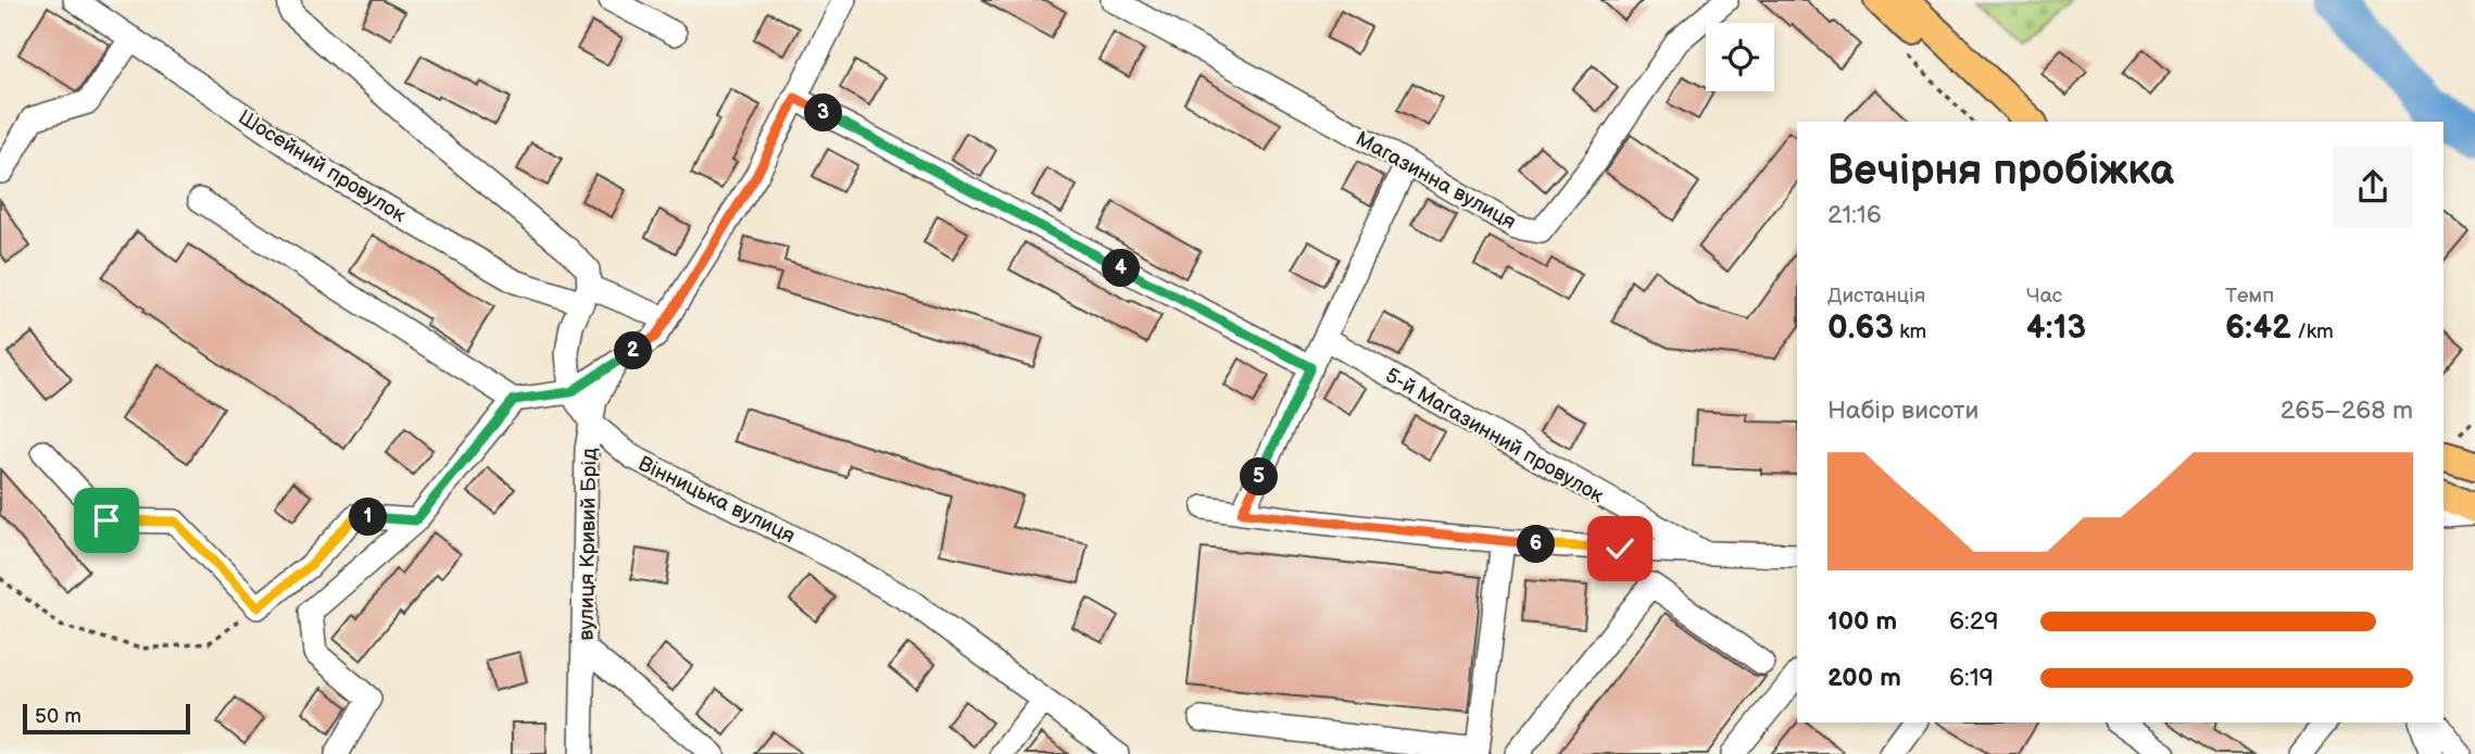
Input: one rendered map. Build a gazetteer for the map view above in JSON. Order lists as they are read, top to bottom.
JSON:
{
  "streets": {
    "street": [
      "Шосейний провулок",
      "Магазинна вулиця",
      "5-й Магазинний провулок",
      "Вінницька вулиця",
      "вулиця Кривий Брід"
    ]
  },
  "crossings": [
    ["Шосейний провулок", "Вінницька вулиця"],
    ["Шосейний провулок", "вулиця Кривий Брід"],
    ["Вінницька вулиця", "вулиця Кривий Брід"]
  ],
  "scale_bar": "50 m",
  "page": {
    "pins": [
      "3",
      "4",
      "2",
      "5",
      "1",
      "6"
    ],
    "heading": ["Вечірня пробіжка", "21:16"],
    "stats": [
      ["Дистанція", "0.63 km"],
      ["Час", "4:13"],
      ["Темп", "6:42 /km"]
    ],
    "chart": ["Набір висоти", "265–268 m"],
    "list": [
      {
        "name": "100 m",
        "note": "6:29"
      },
      {
        "name": "200 m",
        "note": "6:19"
      }
    ],
    "scale": "50 m"
  }
}
